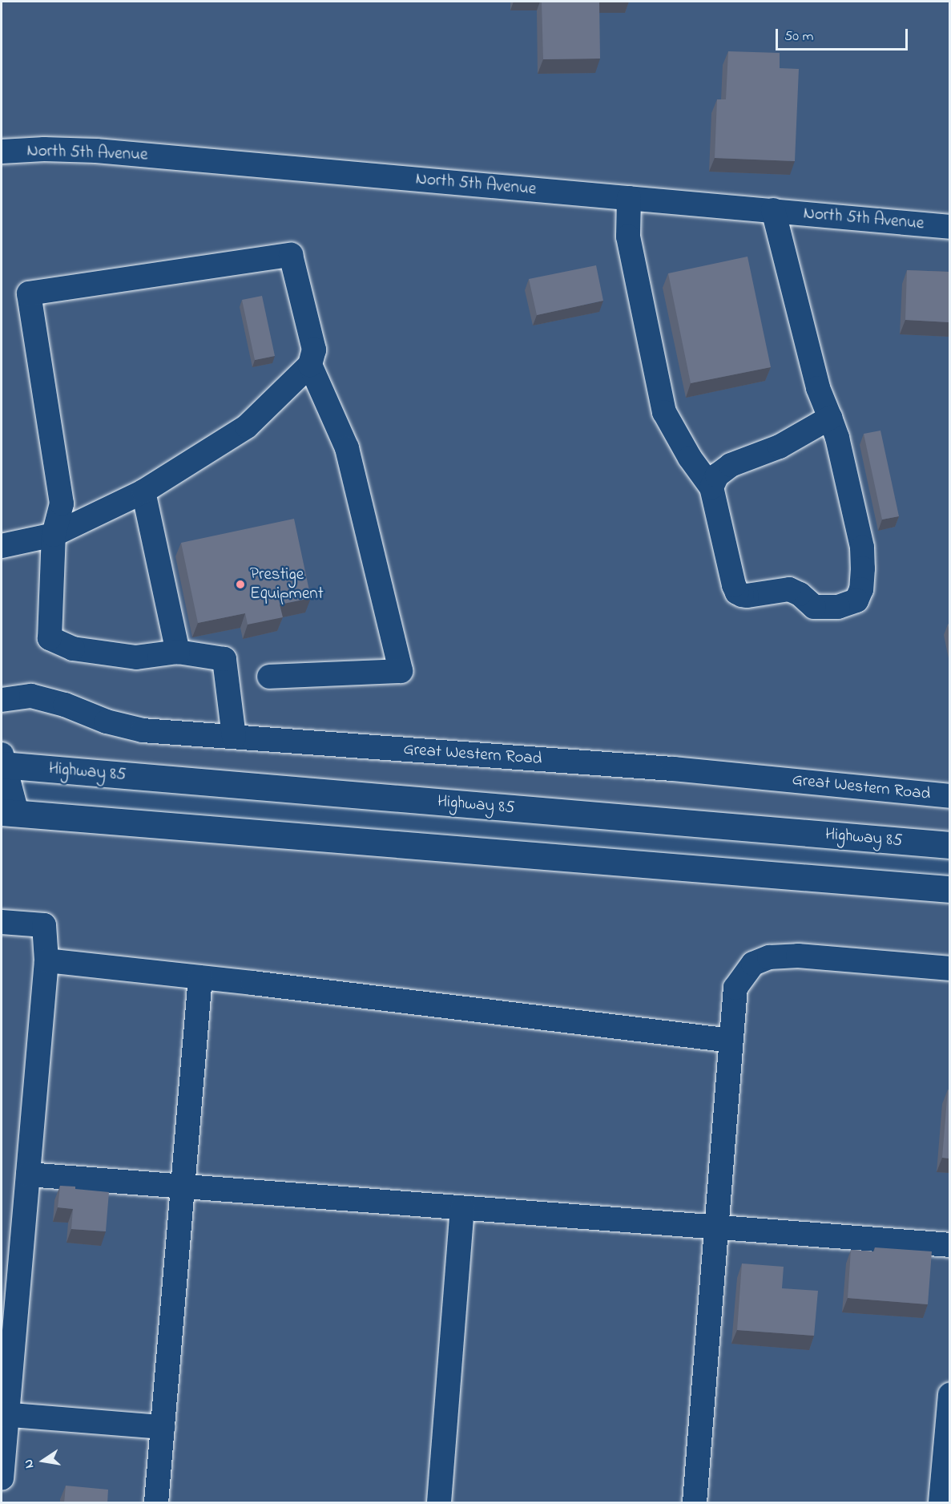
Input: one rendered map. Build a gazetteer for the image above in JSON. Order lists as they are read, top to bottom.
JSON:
{
  "streets": {
    "highway": ["Highway 85"],
    "street": ["North 5th Avenue", "Great Western Road"]
  },
  "places": ["Prestige Equipment"],
  "scale_bar": "50 m",
  "north": "left"
}
